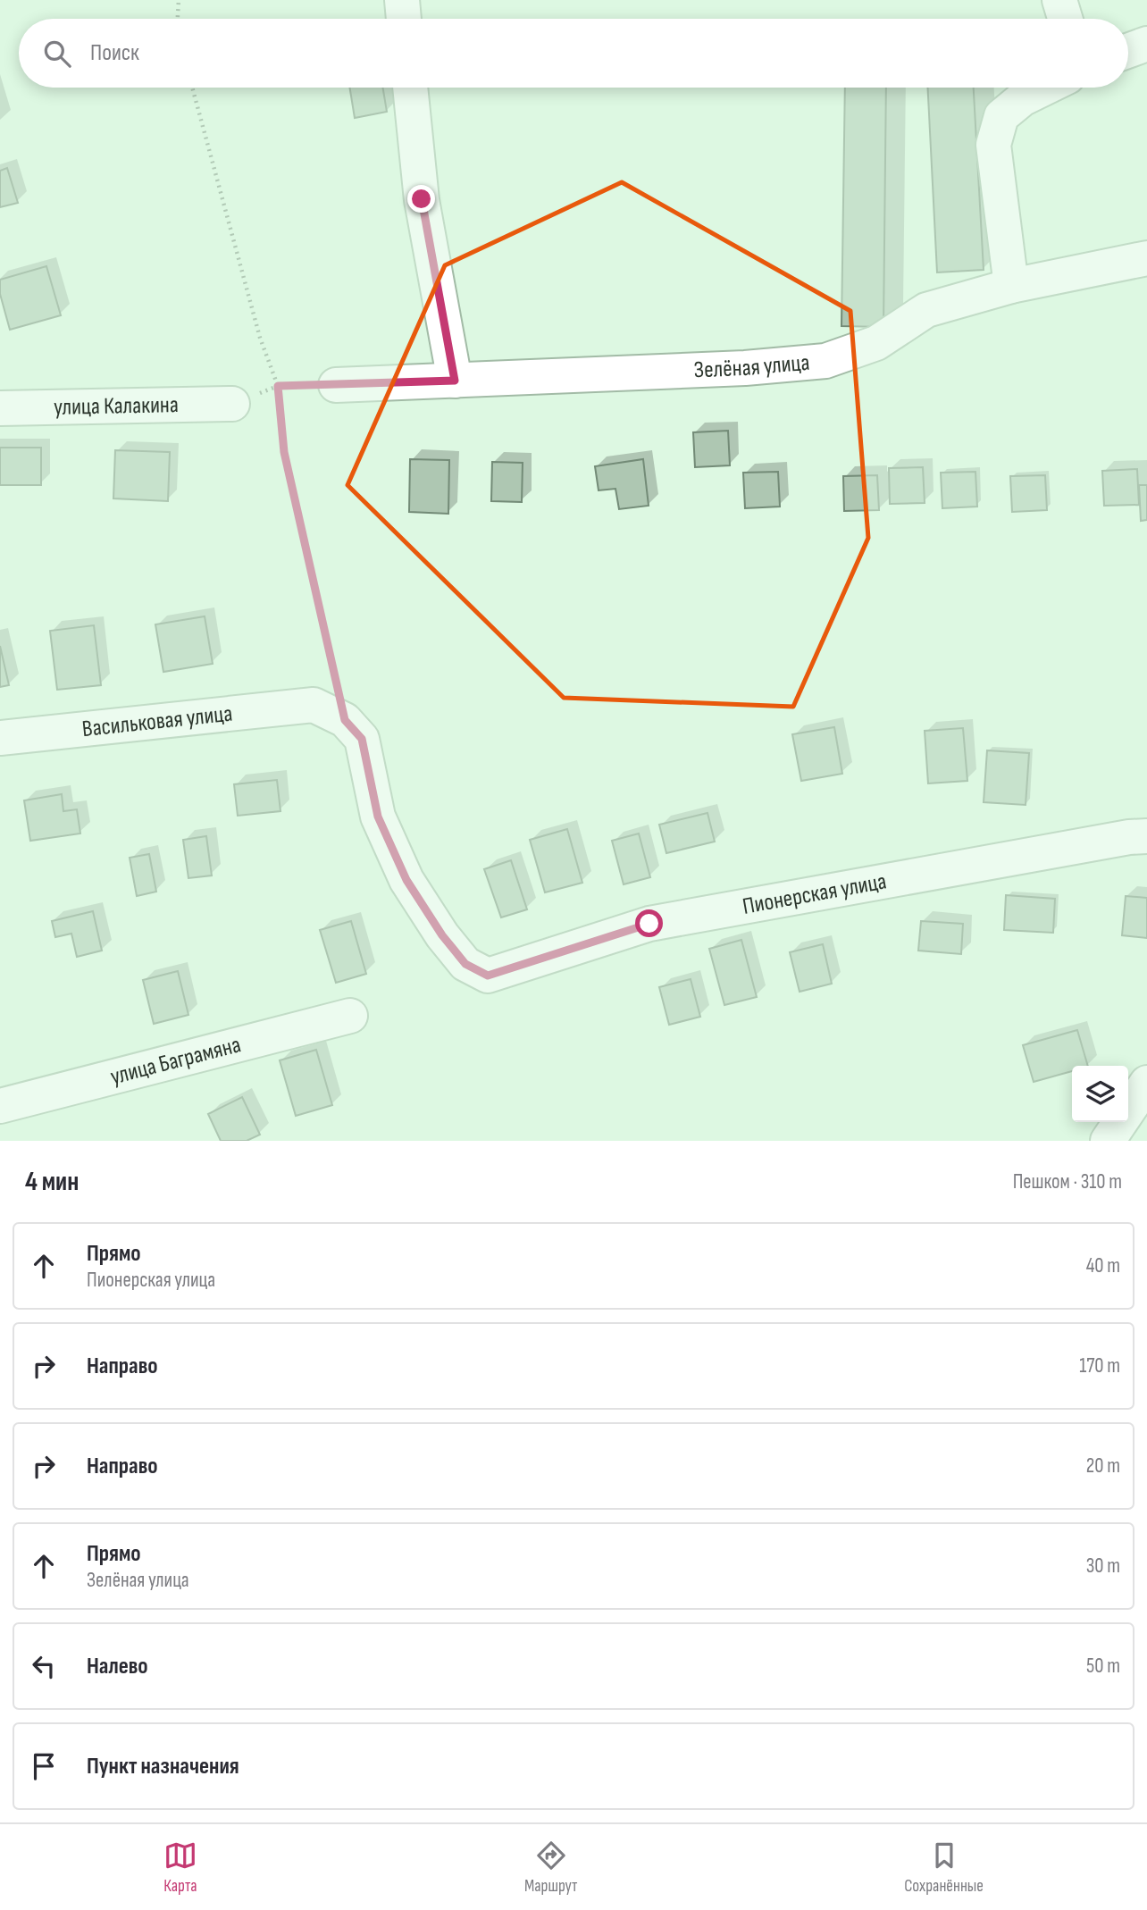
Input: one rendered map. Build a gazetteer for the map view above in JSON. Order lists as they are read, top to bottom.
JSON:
{
  "streets": {
    "street": [
      "Зелёная улица",
      "улица Калакина",
      "Васильковая улица",
      "Пионерская улица",
      "улица Баграмяна"
    ]
  },
  "crossings": [
    ["Васильковая улица", "Пионерская улица"]
  ],
  "page": {
    "search": "Поиск",
    "heading": ["4 мин", "Пешком · 310 m"],
    "list": [
      ["Прямо", "Пионерская улица", "40 m"],
      ["Направо", "170 m"],
      ["Направо", "20 m"],
      ["Прямо", "Зелёная улица", "30 m"],
      ["Налево", "50 m"],
      "Пункт назначения"
    ],
    "nav": ["Карта", "Маршрут", "Сохранённые"]
  }
}
